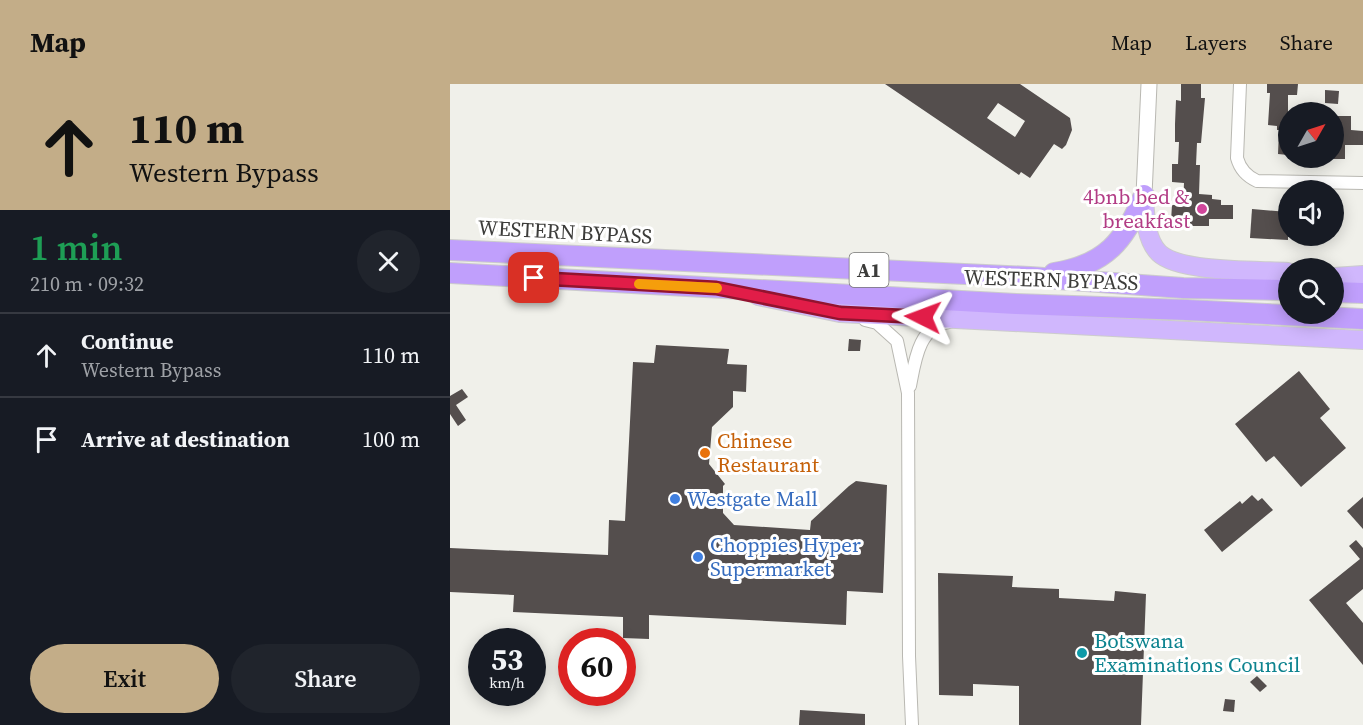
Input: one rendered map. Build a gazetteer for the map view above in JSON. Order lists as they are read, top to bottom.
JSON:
{
  "streets": {
    "highway": ["WESTERN BYPASS", "A1"]
  },
  "places": [
    "4bnb bed & breakfast",
    "Chinese Restaurant",
    "Westgate Mall",
    "Choppies Hyper Supermarket",
    "Botswana Examinations Council"
  ],
  "north": "top right",
  "page": {
    "header": "Map",
    "nav": ["Map", "Layers", "Share"],
    "turn": ["110 m", "Western Bypass"],
    "heading": ["1 min", "210 m · 09:32"],
    "list": [
      {
        "name": "Continue",
        "note": "Western Bypass",
        "value": "110 m"
      },
      {
        "name": "Arrive at destination",
        "value": "100 m"
      }
    ],
    "speed": "53 km/h",
    "limit": "60",
    "buttons": ["Exit", "Share"]
  }
}
